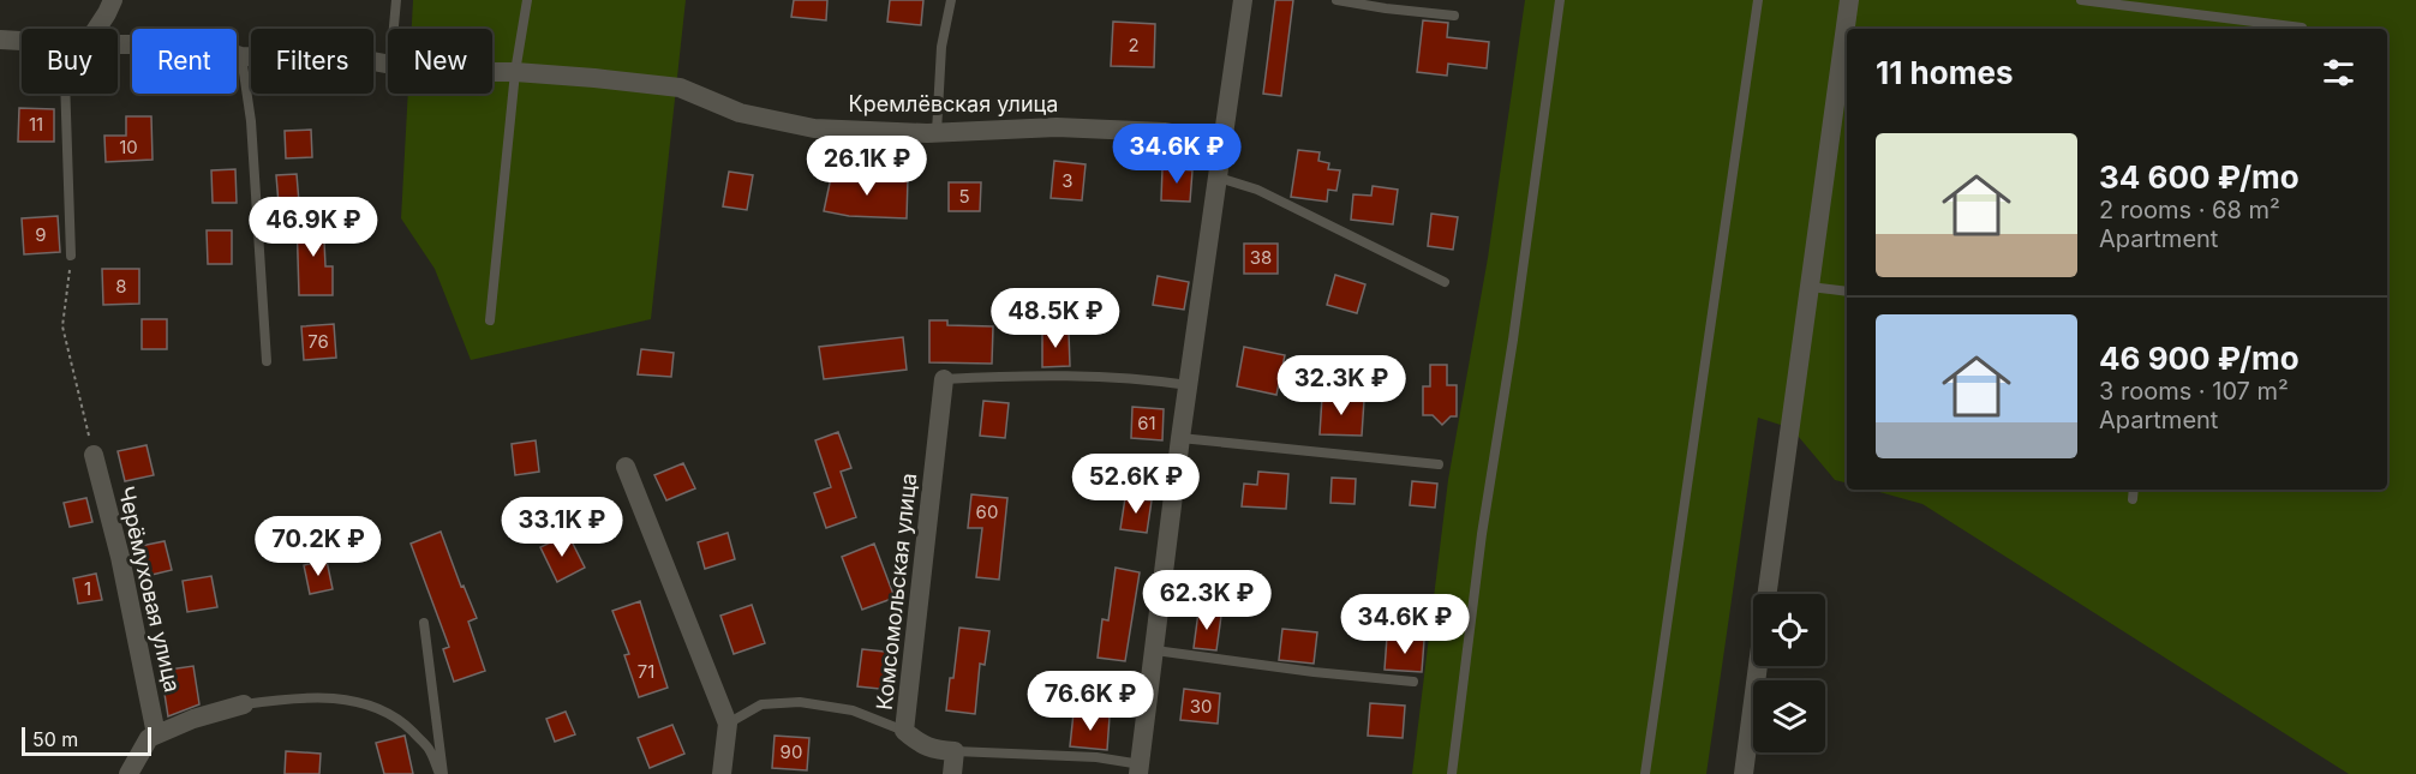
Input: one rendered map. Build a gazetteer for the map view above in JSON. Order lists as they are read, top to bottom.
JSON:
{
  "streets": {
    "street": ["Кремлёвская улица", "Черёмуховая улица", "Комсомольская улица"]
  },
  "house_numbers": [
    "2",
    "11",
    "10",
    "3",
    "5",
    "9",
    "38",
    "8",
    "76",
    "61",
    "60",
    "1",
    "71",
    "30",
    "90"
  ],
  "scale_bar": "50 m",
  "page": {
    "chip": [
      "Buy",
      "Rent",
      "Filters",
      "New"
    ],
    "heading": "11 homes",
    "list": [
      {
        "name": "34 600 ₽/mo",
        "note": "2 rooms · 68 m² · Apartment"
      },
      {
        "name": "46 900 ₽/mo",
        "note": "3 rooms · 107 m² · Apartment"
      }
    ],
    "price": [
      "34.6K ₽",
      "26.1K ₽",
      "46.9K ₽",
      "48.5K ₽",
      "32.3K ₽",
      "52.6K ₽",
      "33.1K ₽",
      "70.2K ₽",
      "62.3K ₽",
      "34.6K ₽",
      "76.6K ₽"
    ],
    "scale": "50 m"
  }
}
